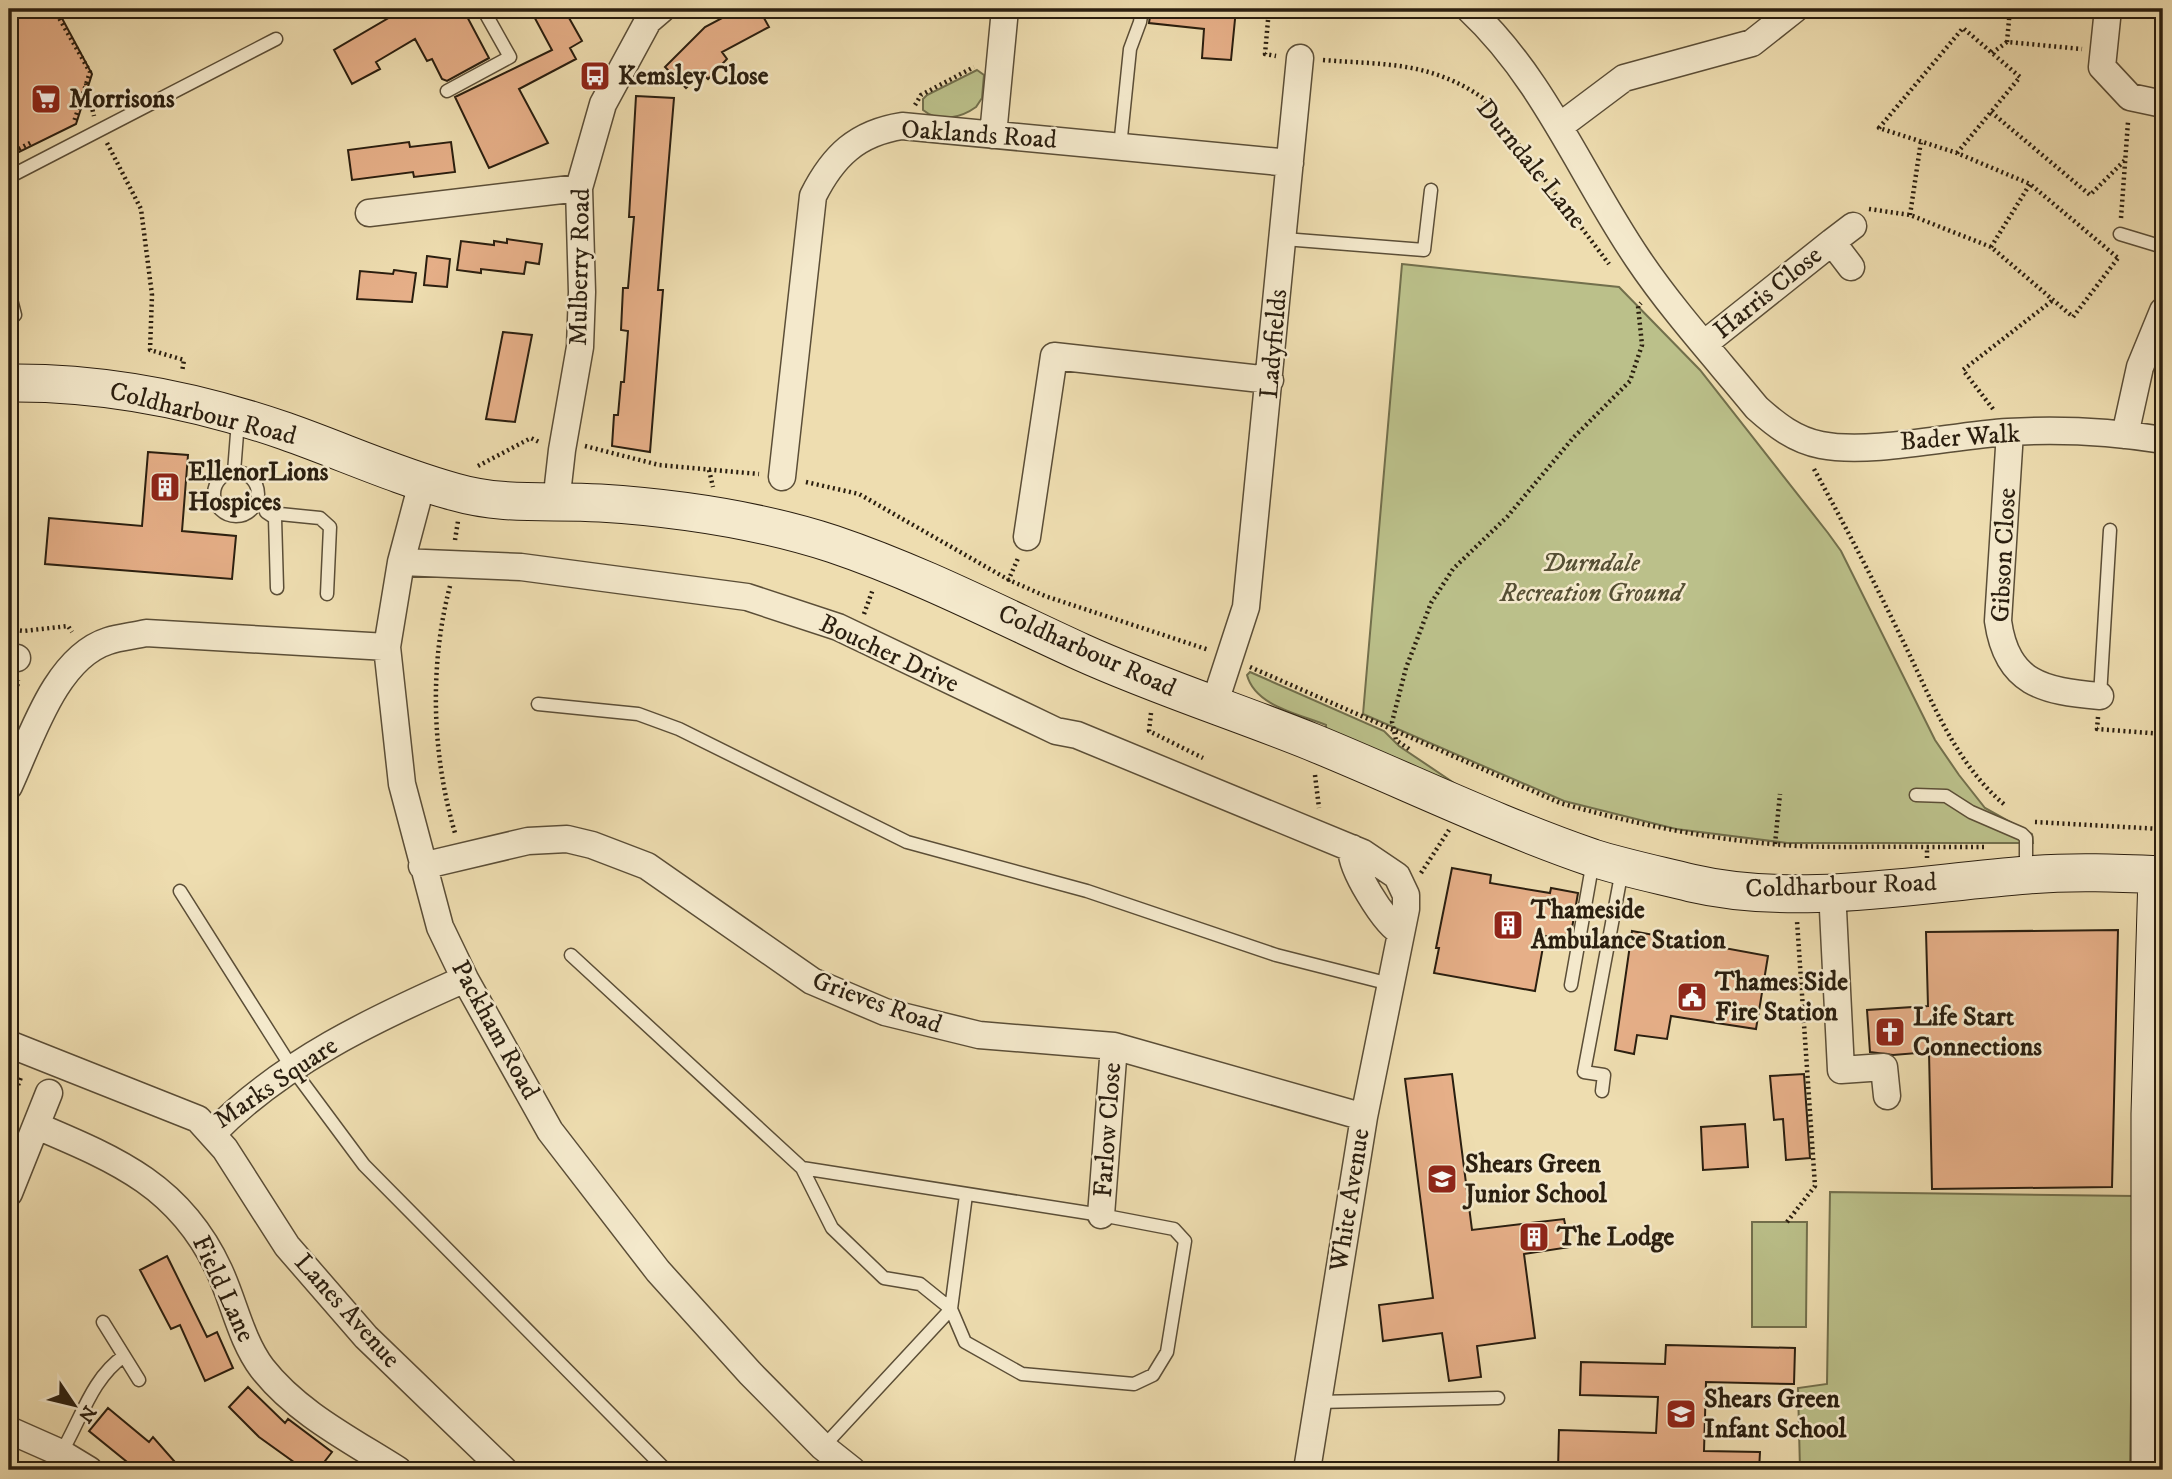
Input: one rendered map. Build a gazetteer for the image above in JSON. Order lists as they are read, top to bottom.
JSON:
{
  "streets": {
    "street": [
      "Oaklands Road",
      "Durndale Lane",
      "Mulberry Road",
      "Harris Close",
      "Ladyfields",
      "Coldharbour Road",
      "Bader Walk",
      "Gibson Close",
      "Boucher Drive",
      "Grieves Road",
      "Packham Road",
      "Marks Square",
      "Farlow Close",
      "White Avenue",
      "Field Lane",
      "Lanes Avenue"
    ]
  },
  "crossings": [
    ["Oaklands Road", "Ladyfields"],
    ["Durndale Lane", "Harris Close"],
    ["Durndale Lane", "Ladyfields"],
    ["Durndale Lane", "Bader Walk"],
    ["Mulberry Road", "Coldharbour Road"],
    ["Ladyfields", "Coldharbour Road"],
    ["Coldharbour Road", "Packham Road"],
    ["Bader Walk", "Gibson Close"],
    ["Boucher Drive", "Packham Road"],
    ["Boucher Drive", "White Avenue"],
    ["Grieves Road", "Packham Road"],
    ["Grieves Road", "Farlow Close"],
    ["Grieves Road", "White Avenue"],
    ["Packham Road", "Marks Square"],
    ["Marks Square", "Lanes Avenue"]
  ],
  "parks": ["Durndale Recreation Ground"],
  "places": {
    "bus stop": ["Kemsley Close"],
    "supermarket": ["Morrisons"],
    "building": ["EllenorLions Hospices", "Thameside Ambulance Station", "The Lodge"],
    "public building": ["Thames Side Fire Station"],
    "church": ["Life Start Connections"],
    "school or university": ["Shears Green Junior School", "Shears Green Infant School"]
  },
  "north": "bottom right"
}
